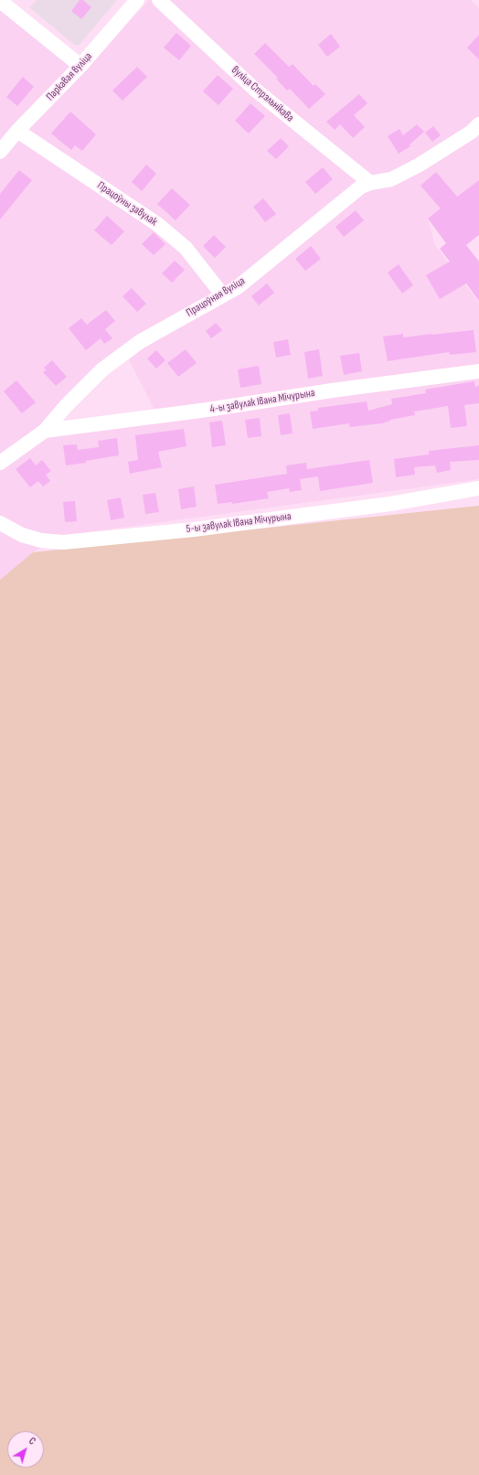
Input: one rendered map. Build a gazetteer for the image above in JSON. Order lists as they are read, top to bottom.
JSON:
{
  "streets": {
    "street": [
      "Паркавая вуліца",
      "вуліца Стрэльнікава",
      "Працоўны завулак",
      "Працоўная вуліца",
      "4-ы завулак Івана Мічурына",
      "5-ы завулак Івана Мічурына"
    ]
  },
  "crossings": [
    ["Паркавая вуліца", "Працоўны завулак"],
    ["вуліца Стрэльнікава", "Працоўная вуліца"],
    ["Працоўны завулак", "Працоўная вуліца"],
    ["Працоўная вуліца", "4-ы завулак Івана Мічурына"]
  ],
  "north": "top right"
}
